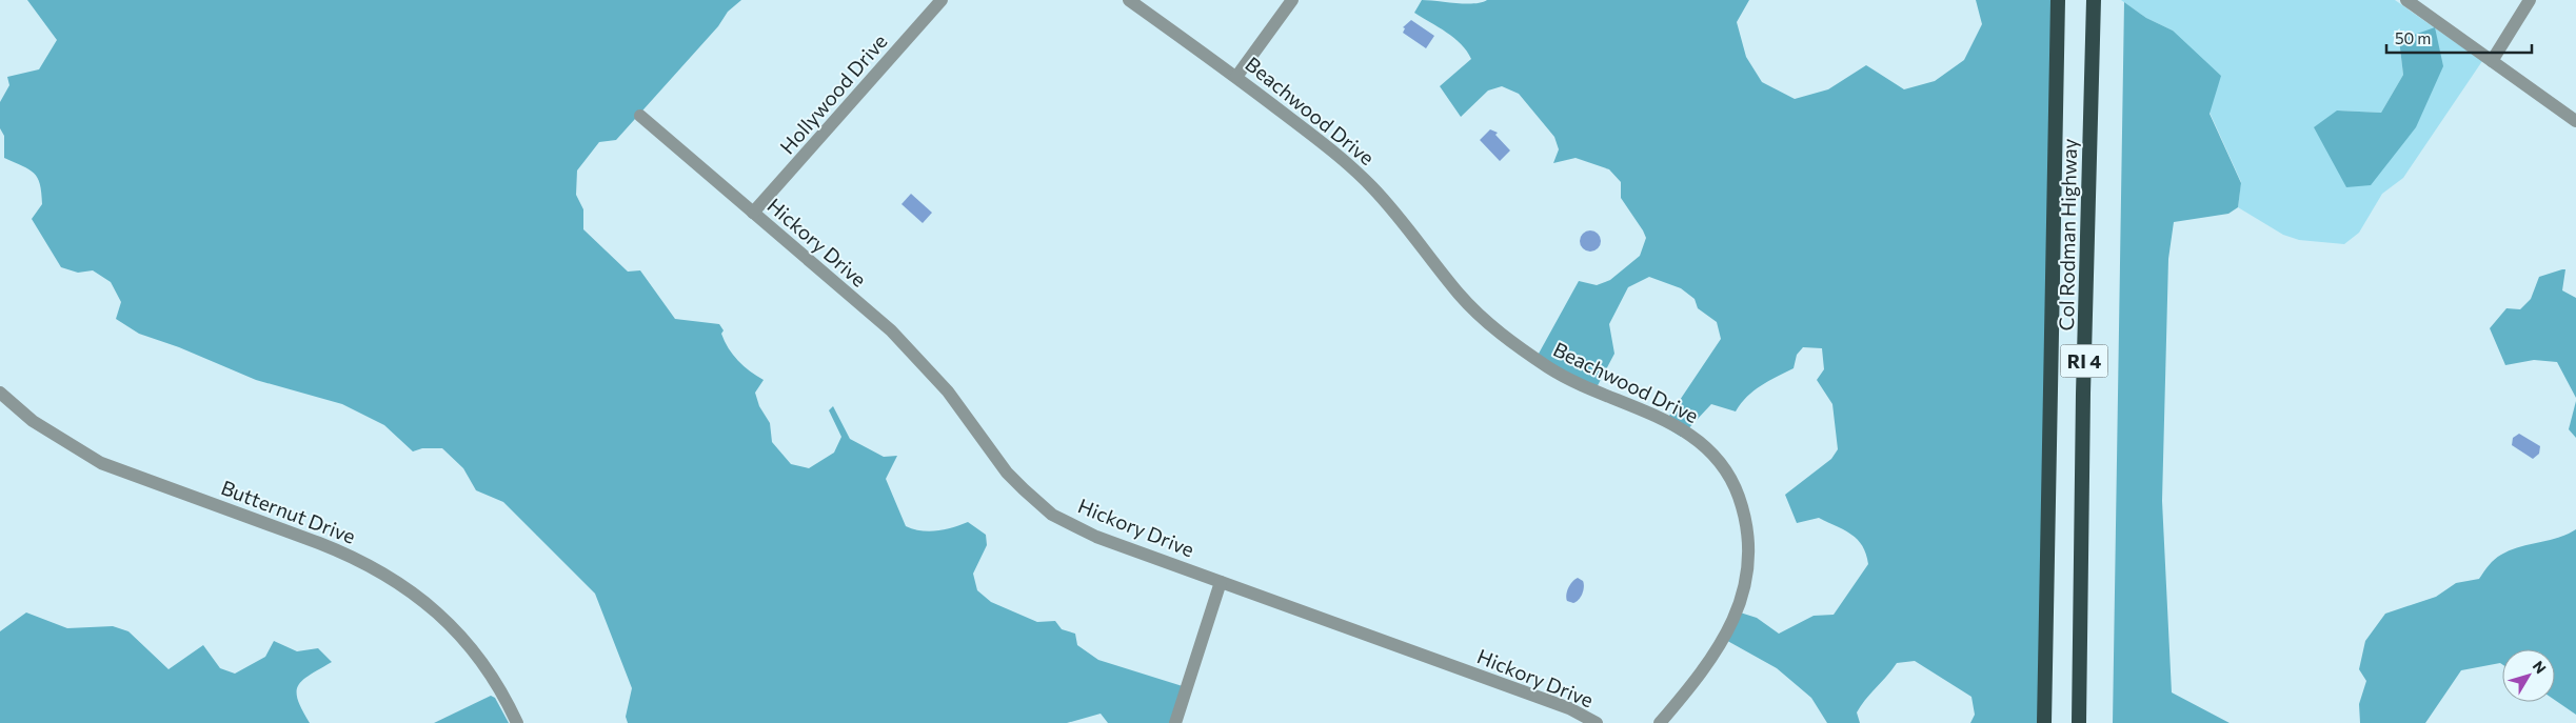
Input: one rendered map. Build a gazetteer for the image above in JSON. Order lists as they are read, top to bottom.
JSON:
{
  "streets": {
    "highway": ["Col Rodman Highway", "RI 4"],
    "street": [
      "Hollywood Drive",
      "Beachwood Drive",
      "Hickory Drive",
      "Butternut Drive"
    ]
  },
  "crossings": [
    ["Hollywood Drive", "Hickory Drive"]
  ],
  "scale_bar": "50 m",
  "north": "top right"
}
